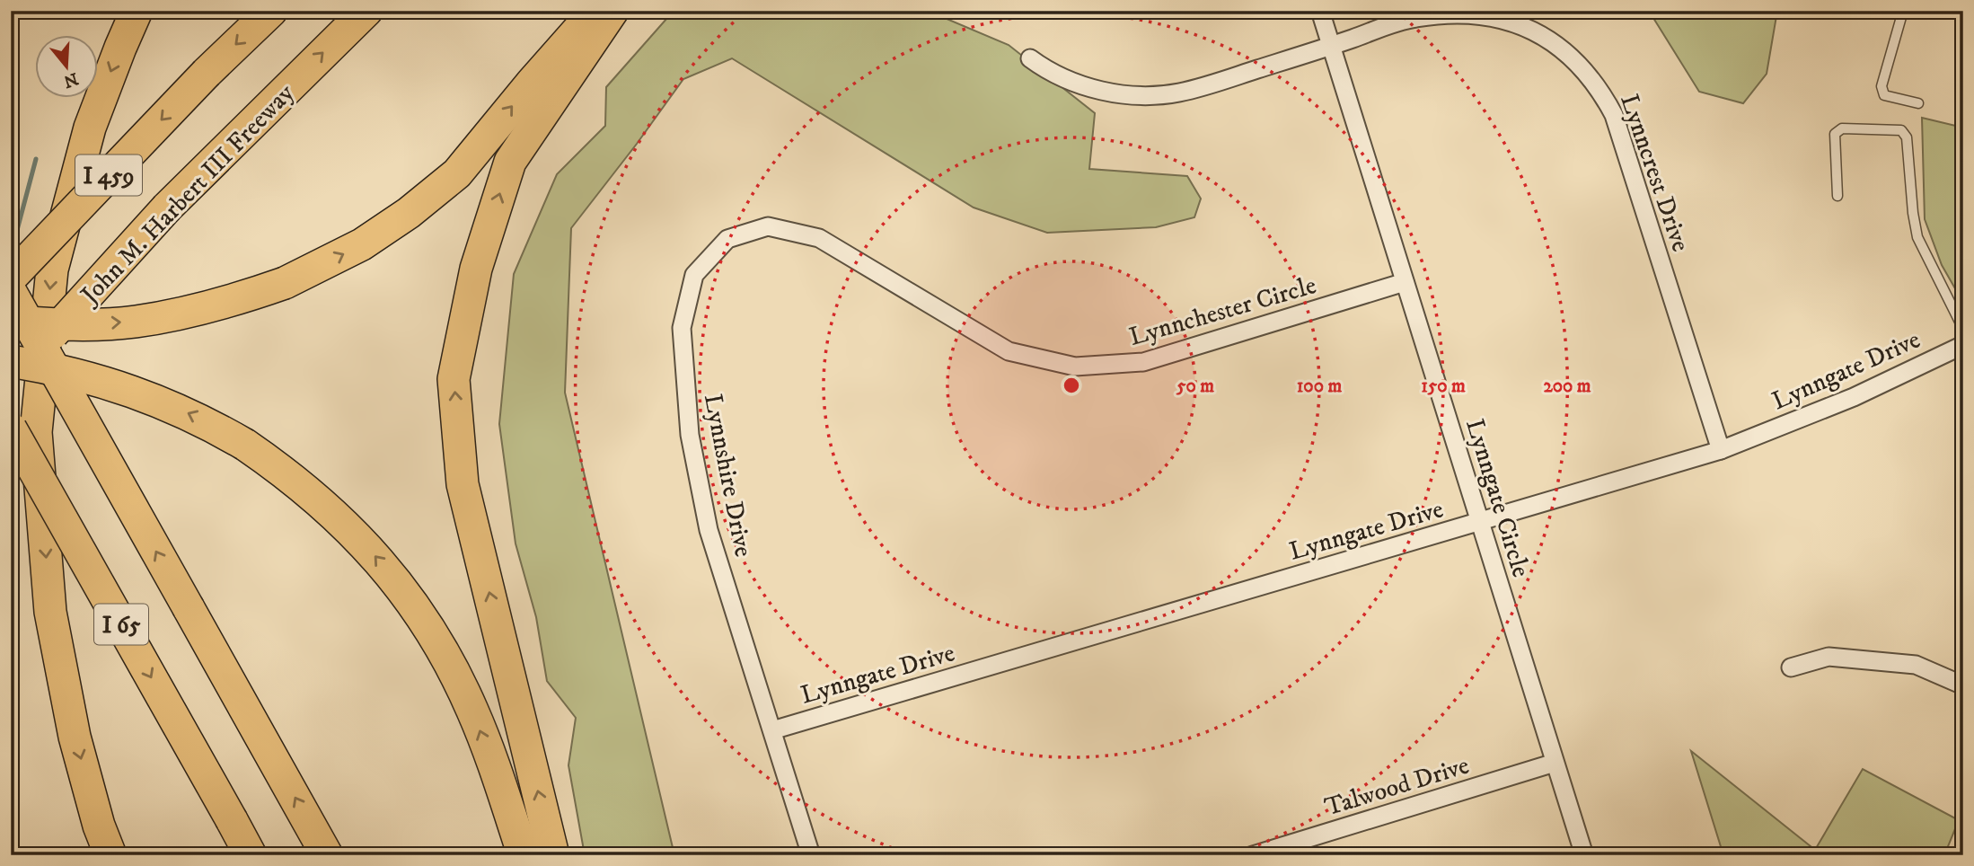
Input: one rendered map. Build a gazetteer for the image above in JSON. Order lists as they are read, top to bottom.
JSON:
{
  "streets": {
    "highway": ["I 459", "John M. Harbert III Freeway", "I 65"],
    "street": [
      "Lynncrest Drive",
      "Lynnchester Circle",
      "Lynngate Drive",
      "Lynnshire Drive",
      "Lynngate Circle",
      "Talwood Drive"
    ]
  },
  "crossings": [
    ["Lynncrest Drive", "Lynngate Drive"],
    ["Lynncrest Drive", "Lynngate Circle"],
    ["Lynnchester Circle", "Lynnshire Drive"],
    ["Lynnchester Circle", "Lynngate Circle"],
    ["Lynngate Drive", "Lynnshire Drive"],
    ["Lynngate Drive", "Lynngate Circle"],
    ["Lynngate Circle", "Talwood Drive"]
  ],
  "north": "bottom",
  "rings": [
    "50 m",
    "100 m",
    "150 m",
    "200 m"
  ]
}
